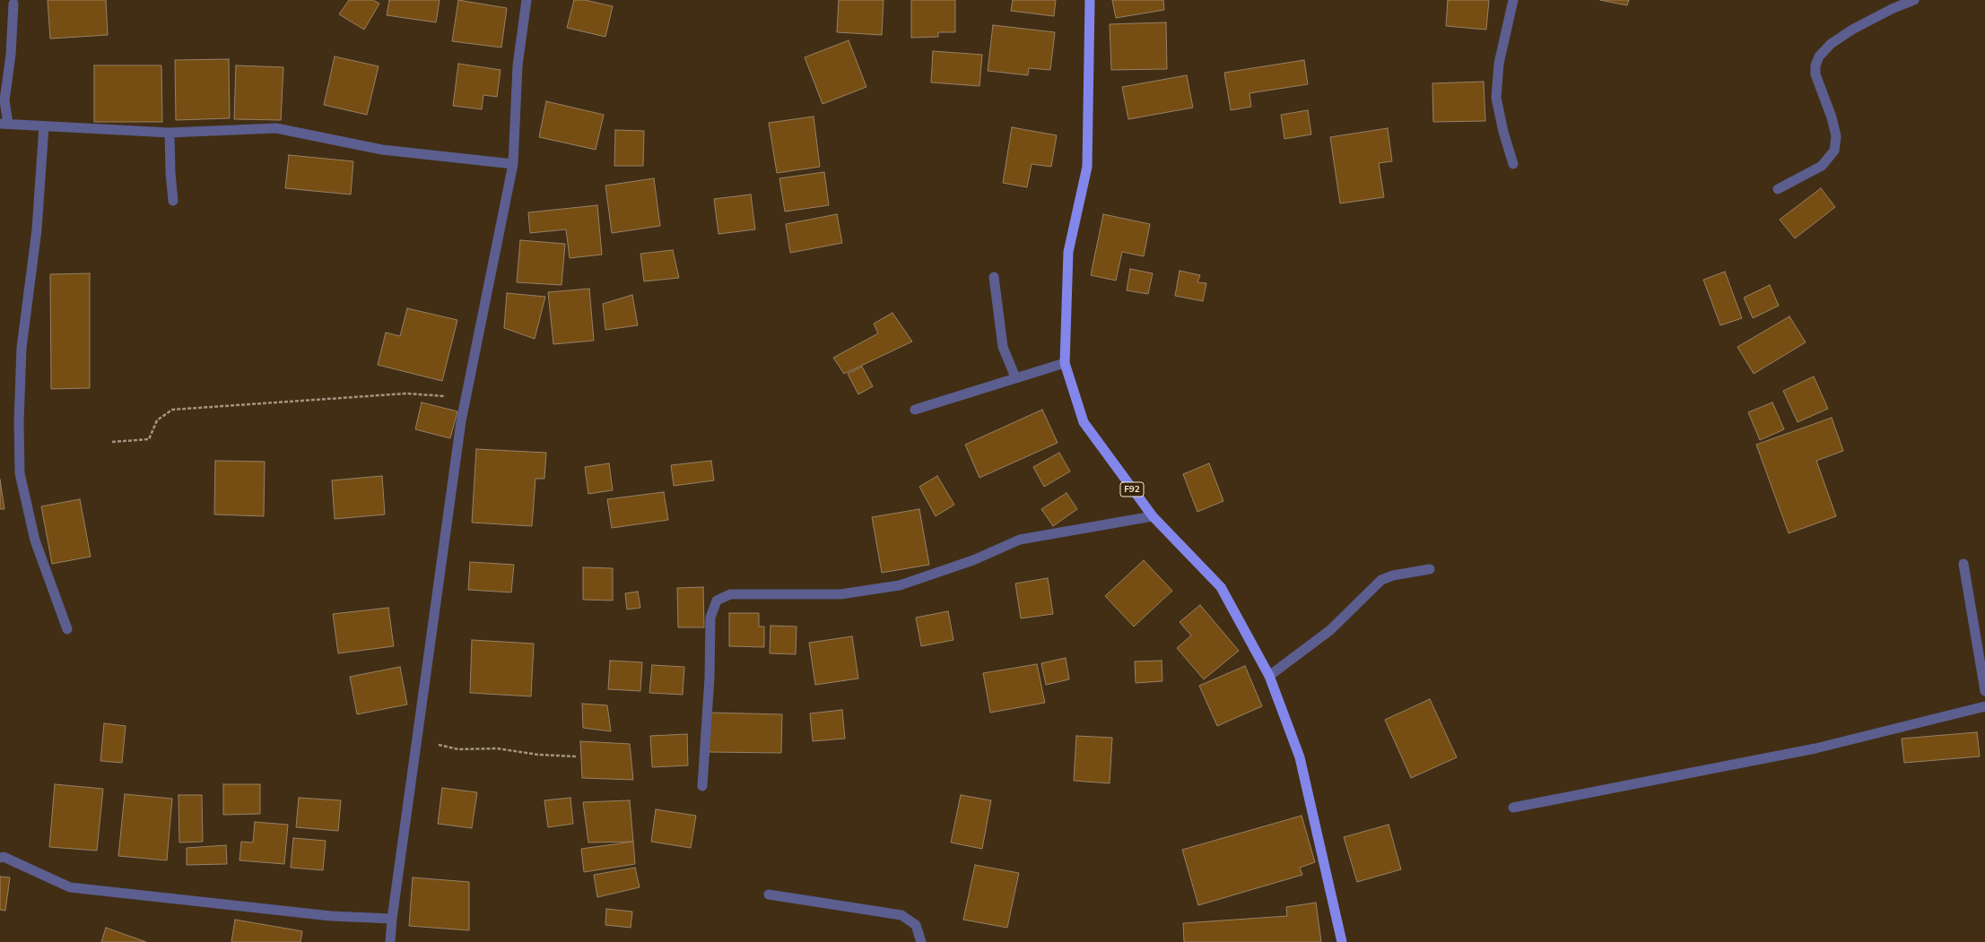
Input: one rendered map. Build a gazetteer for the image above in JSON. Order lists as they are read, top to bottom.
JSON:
{
  "streets": {
    "main road": ["F92"]
  }
}
